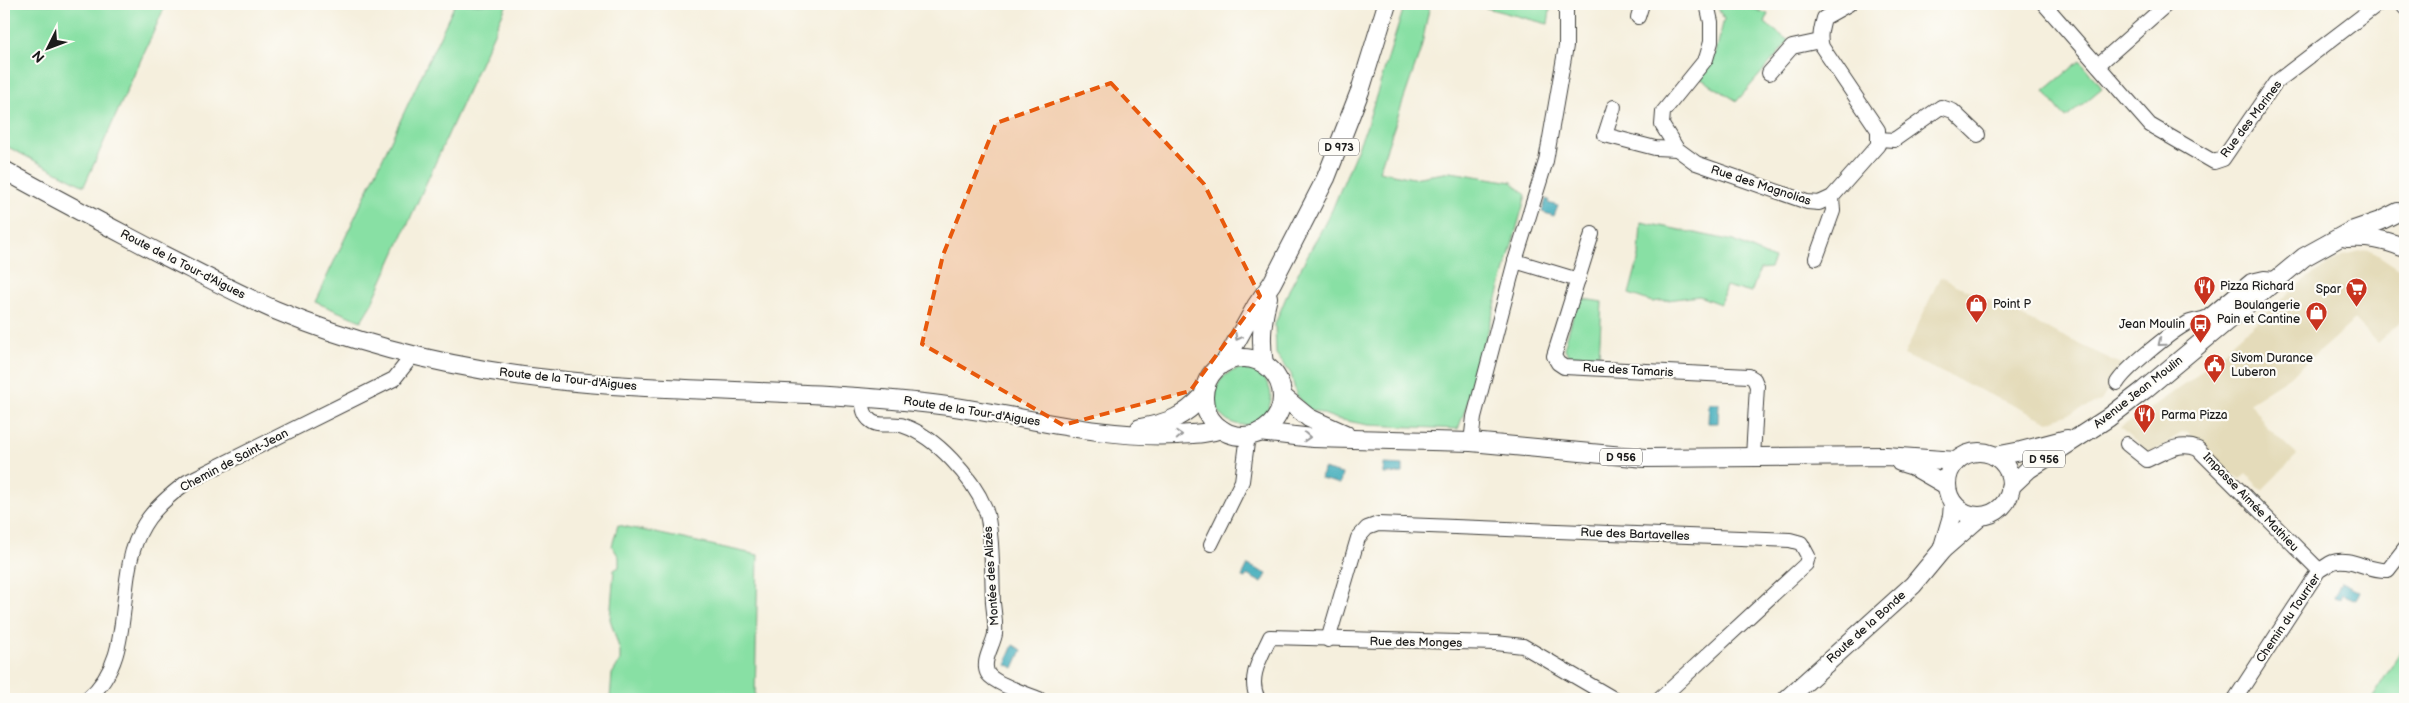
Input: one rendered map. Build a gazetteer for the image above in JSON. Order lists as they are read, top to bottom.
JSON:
{
  "streets": {
    "main road": [
      "D 973",
      "Route de la Tour-d'Aigues",
      "Avenue Jean Moulin",
      "D 956",
      "Route de la Bonde"
    ],
    "street": [
      "Rue des Marines",
      "Rue des Magnolias",
      "Rue des Tamaris",
      "Chemin de Saint-Jean",
      "Impasse Aimée Mathieu",
      "Rue des Bartavelles",
      "Montée des Alizés",
      "Chemin du Tourrier",
      "Rue des Monges"
    ]
  },
  "crossings": [
    ["D 973", "Route de la Tour-d'Aigues"],
    ["D 973", "D 956"],
    ["Route de la Tour-d'Aigues", "D 956"],
    ["Route de la Tour-d'Aigues", "Chemin de Saint-Jean"],
    ["Route de la Tour-d'Aigues", "Montée des Alizés"],
    ["Rue des Tamaris", "D 956"],
    ["Avenue Jean Moulin", "D 956"],
    ["Avenue Jean Moulin", "Route de la Bonde"],
    ["D 956", "Route de la Bonde"],
    ["Impasse Aimée Mathieu", "Chemin du Tourrier"],
    ["Rue des Bartavelles", "Rue des Monges"]
  ],
  "places": {
    "restaurant": ["Pizza Richard", "Parma Pizza"],
    "supermarket": ["Spar"],
    "shop": ["Point P", "Boulangerie Pain et Cantine"],
    "bus stop": ["Jean Moulin"],
    "public building": ["Sivom Durance Luberon"]
  },
  "north": "bottom left"
}
